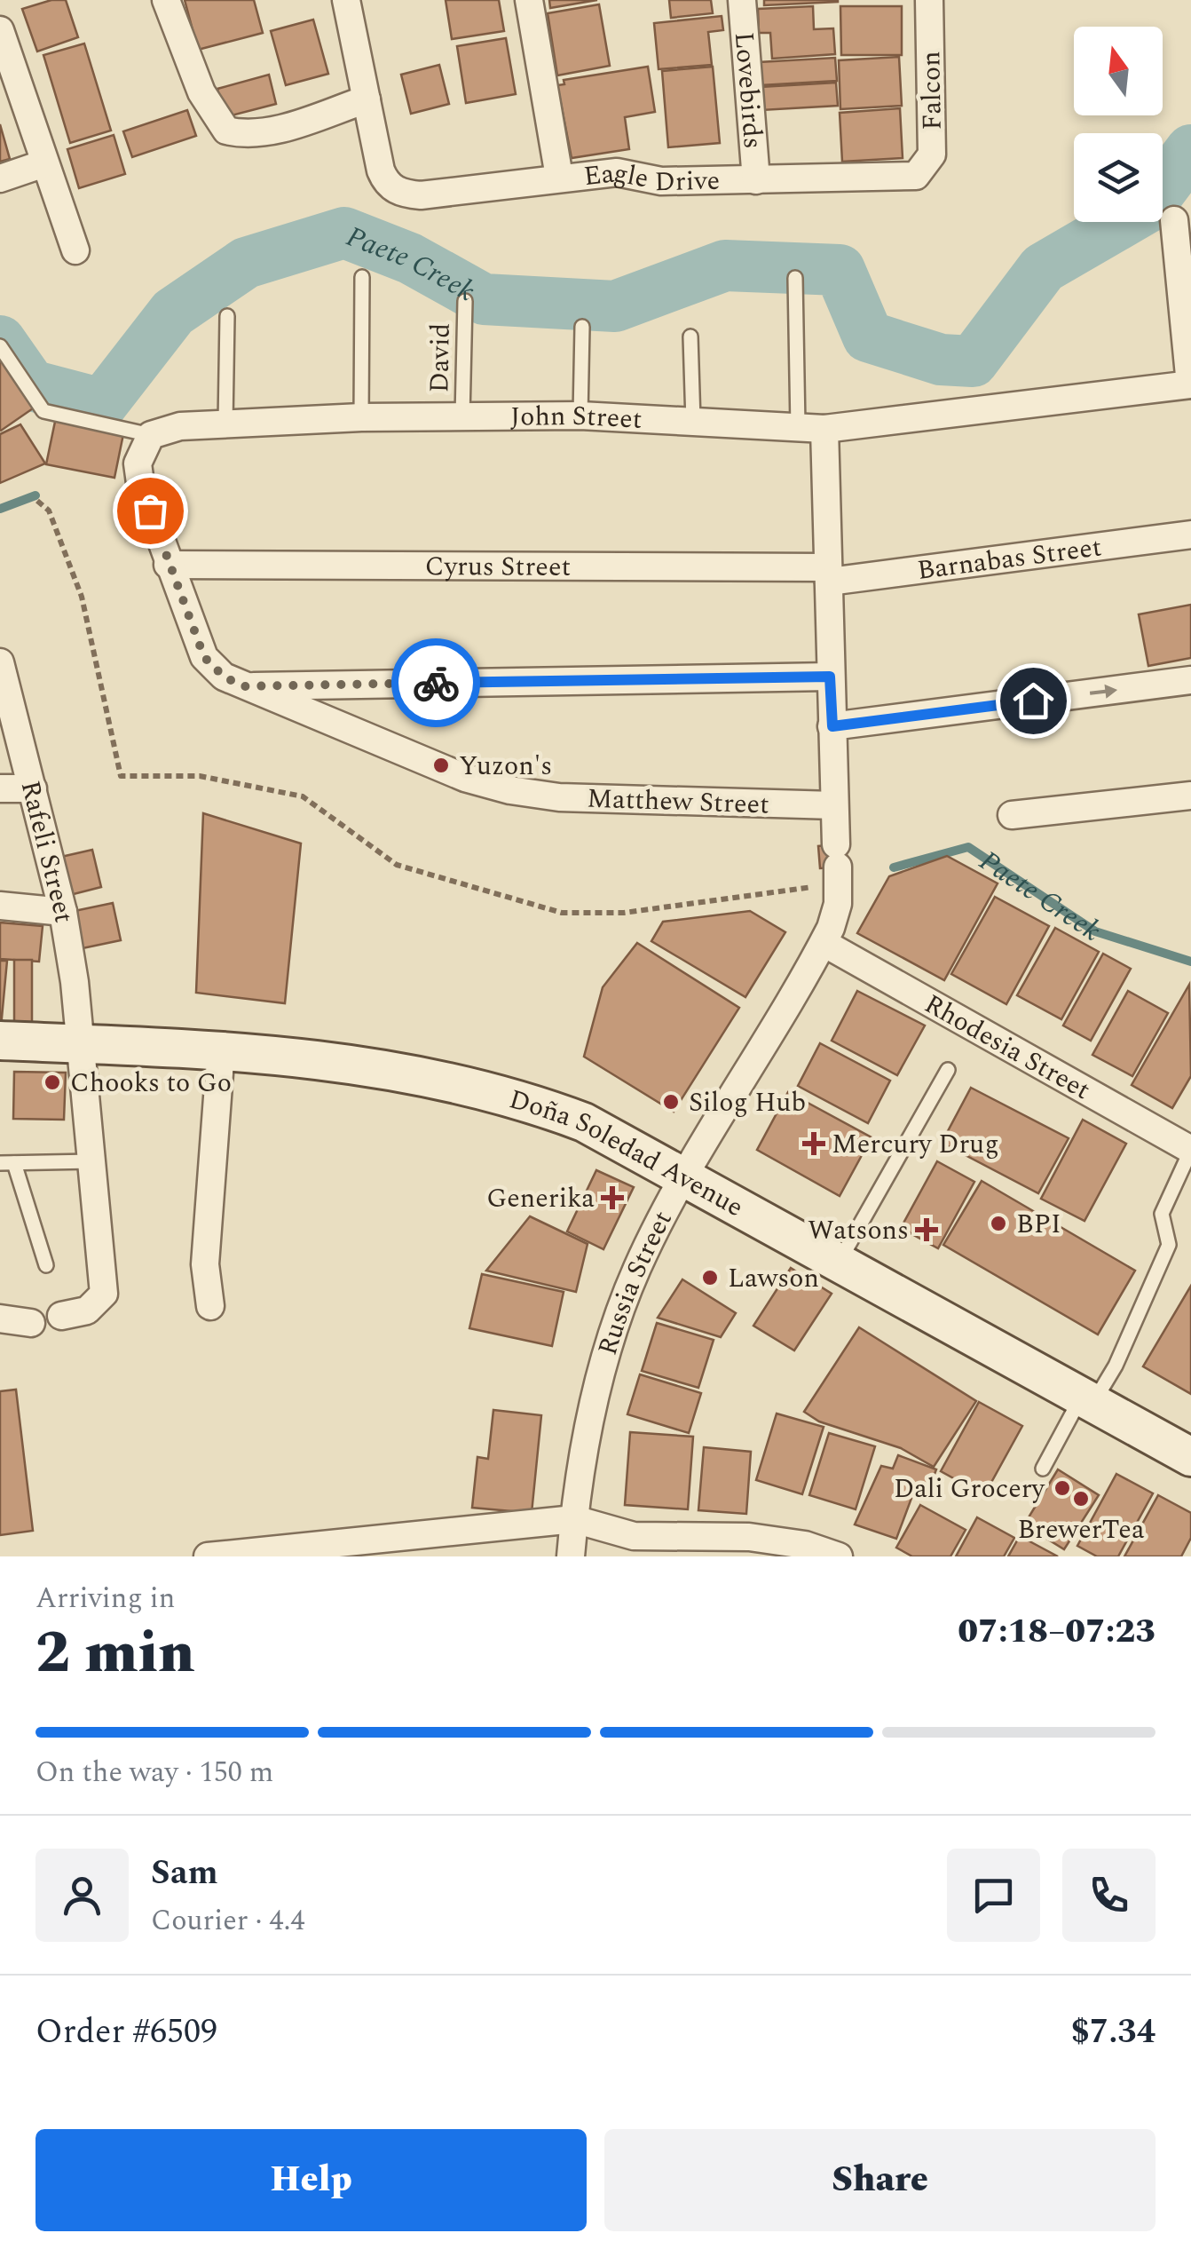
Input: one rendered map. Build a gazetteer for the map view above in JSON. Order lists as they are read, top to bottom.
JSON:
{
  "streets": {
    "main road": ["Doña Soledad Avenue"],
    "street": [
      "Lovebirds",
      "Falcon",
      "Eagle Drive",
      "John Street",
      "Barnabas Street",
      "Cyrus Street",
      "Matthew Street",
      "Rafeli Street",
      "Rhodesia Street",
      "Russia Street"
    ],
    "lane": ["David"]
  },
  "crossings": [
    ["Lovebirds", "Eagle Drive"],
    ["Falcon", "Eagle Drive"],
    ["David", "John Street"],
    ["John Street", "Matthew Street"],
    ["John Street", "Russia Street"],
    ["Barnabas Street", "Cyrus Street"],
    ["Barnabas Street", "Russia Street"],
    ["Cyrus Street", "Matthew Street"],
    ["Cyrus Street", "Russia Street"],
    ["Matthew Street", "Russia Street"],
    ["Rafeli Street", "Doña Soledad Avenue"],
    ["Rhodesia Street", "Russia Street"],
    ["Doña Soledad Avenue", "Russia Street"]
  ],
  "water": ["Paete Creek"],
  "places": {
    "other": [
      "Yuzon's",
      "Chooks to Go",
      "Silog Hub",
      "BPI",
      "Lawson",
      "Dali Grocery",
      "BrewerTea"
    ],
    "health": ["Mercury Drug", "Generika", "Watsons"]
  },
  "north": "top",
  "page": {
    "heading": ["2 min", "Arriving in", "07:18–07:23"],
    "panel": [
      "Sam",
      "Courier · 4.4",
      "Order #6509",
      "$7.34"
    ],
    "bar": "On the way · 150 m",
    "buttons": ["Help", "Share"]
  }
}
